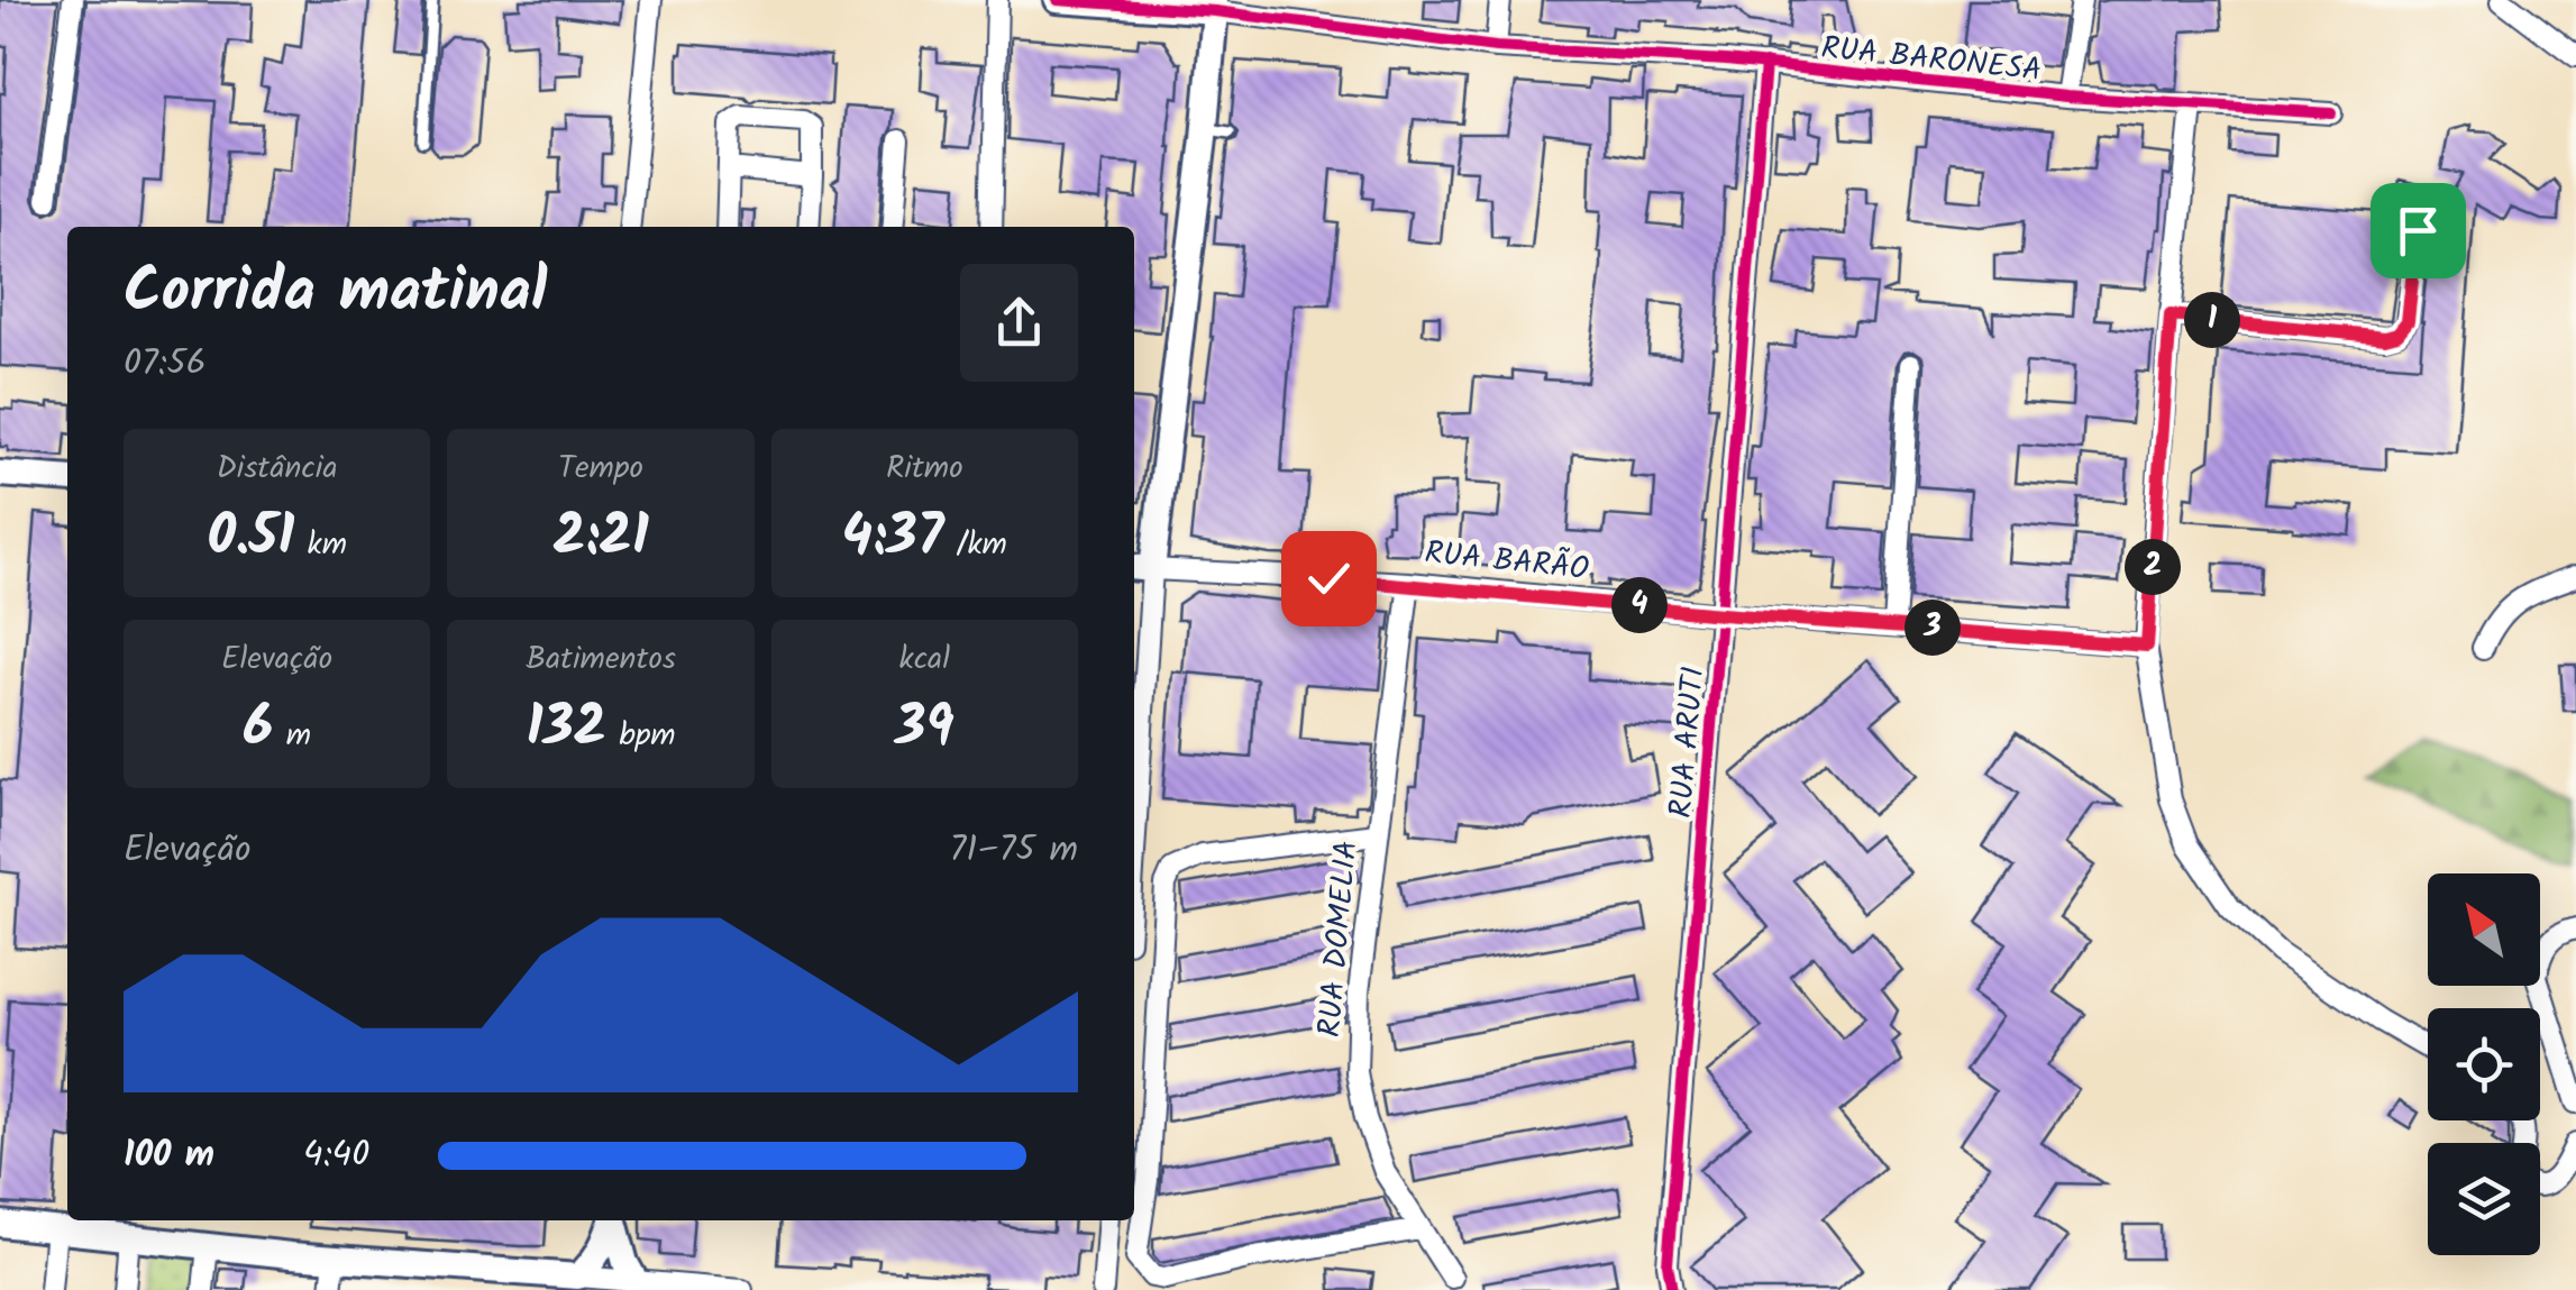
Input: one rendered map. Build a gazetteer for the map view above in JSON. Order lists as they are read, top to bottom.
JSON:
{
  "streets": {
    "street": [
      "RUA BARONESA",
      "RUA BARÃO",
      "RUA ARUTI",
      "RUA DOMELIA"
    ]
  },
  "crossings": [
    ["RUA BARONESA", "RUA ARUTI"],
    ["RUA BARÃO", "RUA ARUTI"],
    ["RUA BARÃO", "RUA DOMELIA"]
  ],
  "north": "top left",
  "page": {
    "heading": ["Corrida matinal", "07:56"],
    "pins": [
      "1",
      "2",
      "4",
      "3"
    ],
    "stats": [
      ["Distância", "0.51 km"],
      ["Tempo", "2:21"],
      ["Ritmo", "4:37 /km"],
      ["Elevação", "6 m"],
      ["Batimentos", "132 bpm"],
      ["kcal", "39"]
    ],
    "chart": ["Elevação", "71–75 m"],
    "list": [
      {
        "name": "100 m",
        "note": "4:40"
      }
    ]
  }
}
